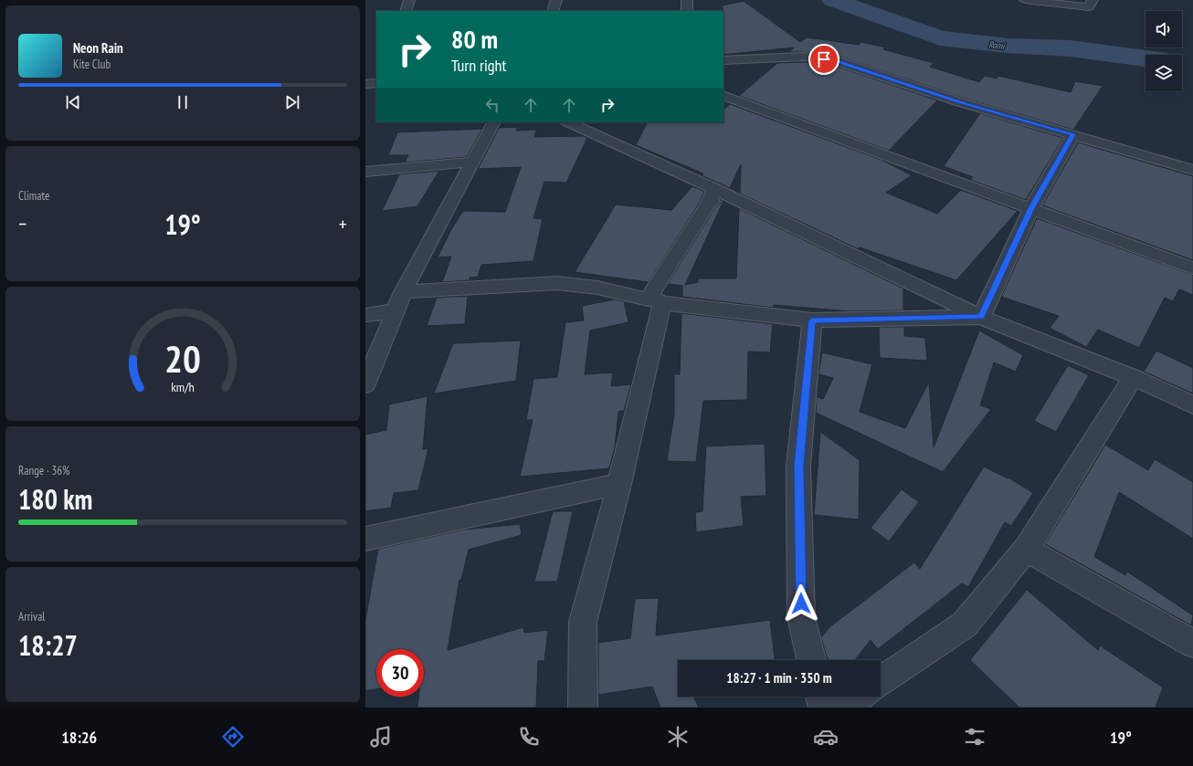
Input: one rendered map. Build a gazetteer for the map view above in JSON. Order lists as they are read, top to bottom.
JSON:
{
  "water": ["Romi"],
  "page": {
    "turn": ["80 m", "Turn right"],
    "song": ["Neon Rain", "Kite Club"],
    "tile": [
      "Climate",
      ["Range · 36%", "180 km"],
      ["Arrival", "18:27"]
    ],
    "heat": ["−", "19°", "+"],
    "limit": "30",
    "trip": "18:27 · 1 min · 350 m",
    "tabs": ["18:26", "19°"],
    "gauge": ["20", "km/h"]
  }
}
